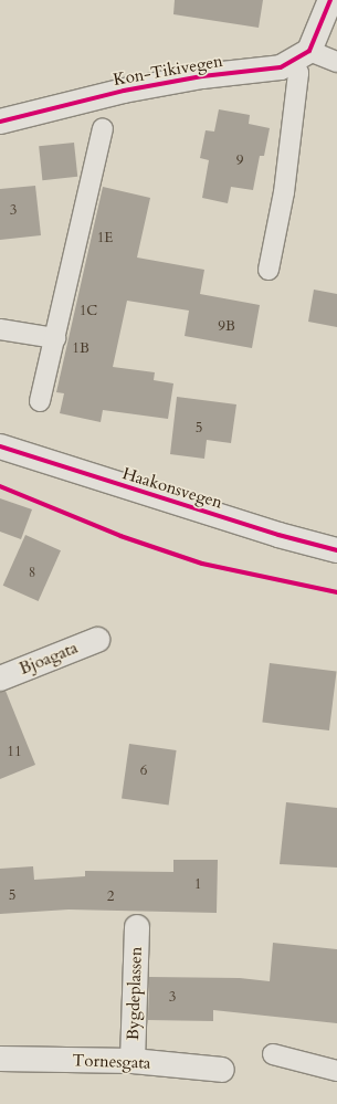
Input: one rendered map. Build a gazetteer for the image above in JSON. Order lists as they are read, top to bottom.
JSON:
{
  "streets": {
    "street": [
      "Kon-Tikivegen",
      "Haakonsvegen",
      "Bjoagata",
      "Bygdeplassen",
      "Tornesgata"
    ]
  },
  "crossings": [
    ["Bygdeplassen", "Tornesgata"]
  ],
  "house_numbers": [
    "9",
    "3",
    "1E",
    "1C",
    "9B",
    "1B",
    "5",
    "8",
    "11",
    "6",
    "1",
    "5",
    "2",
    "3"
  ]
}
